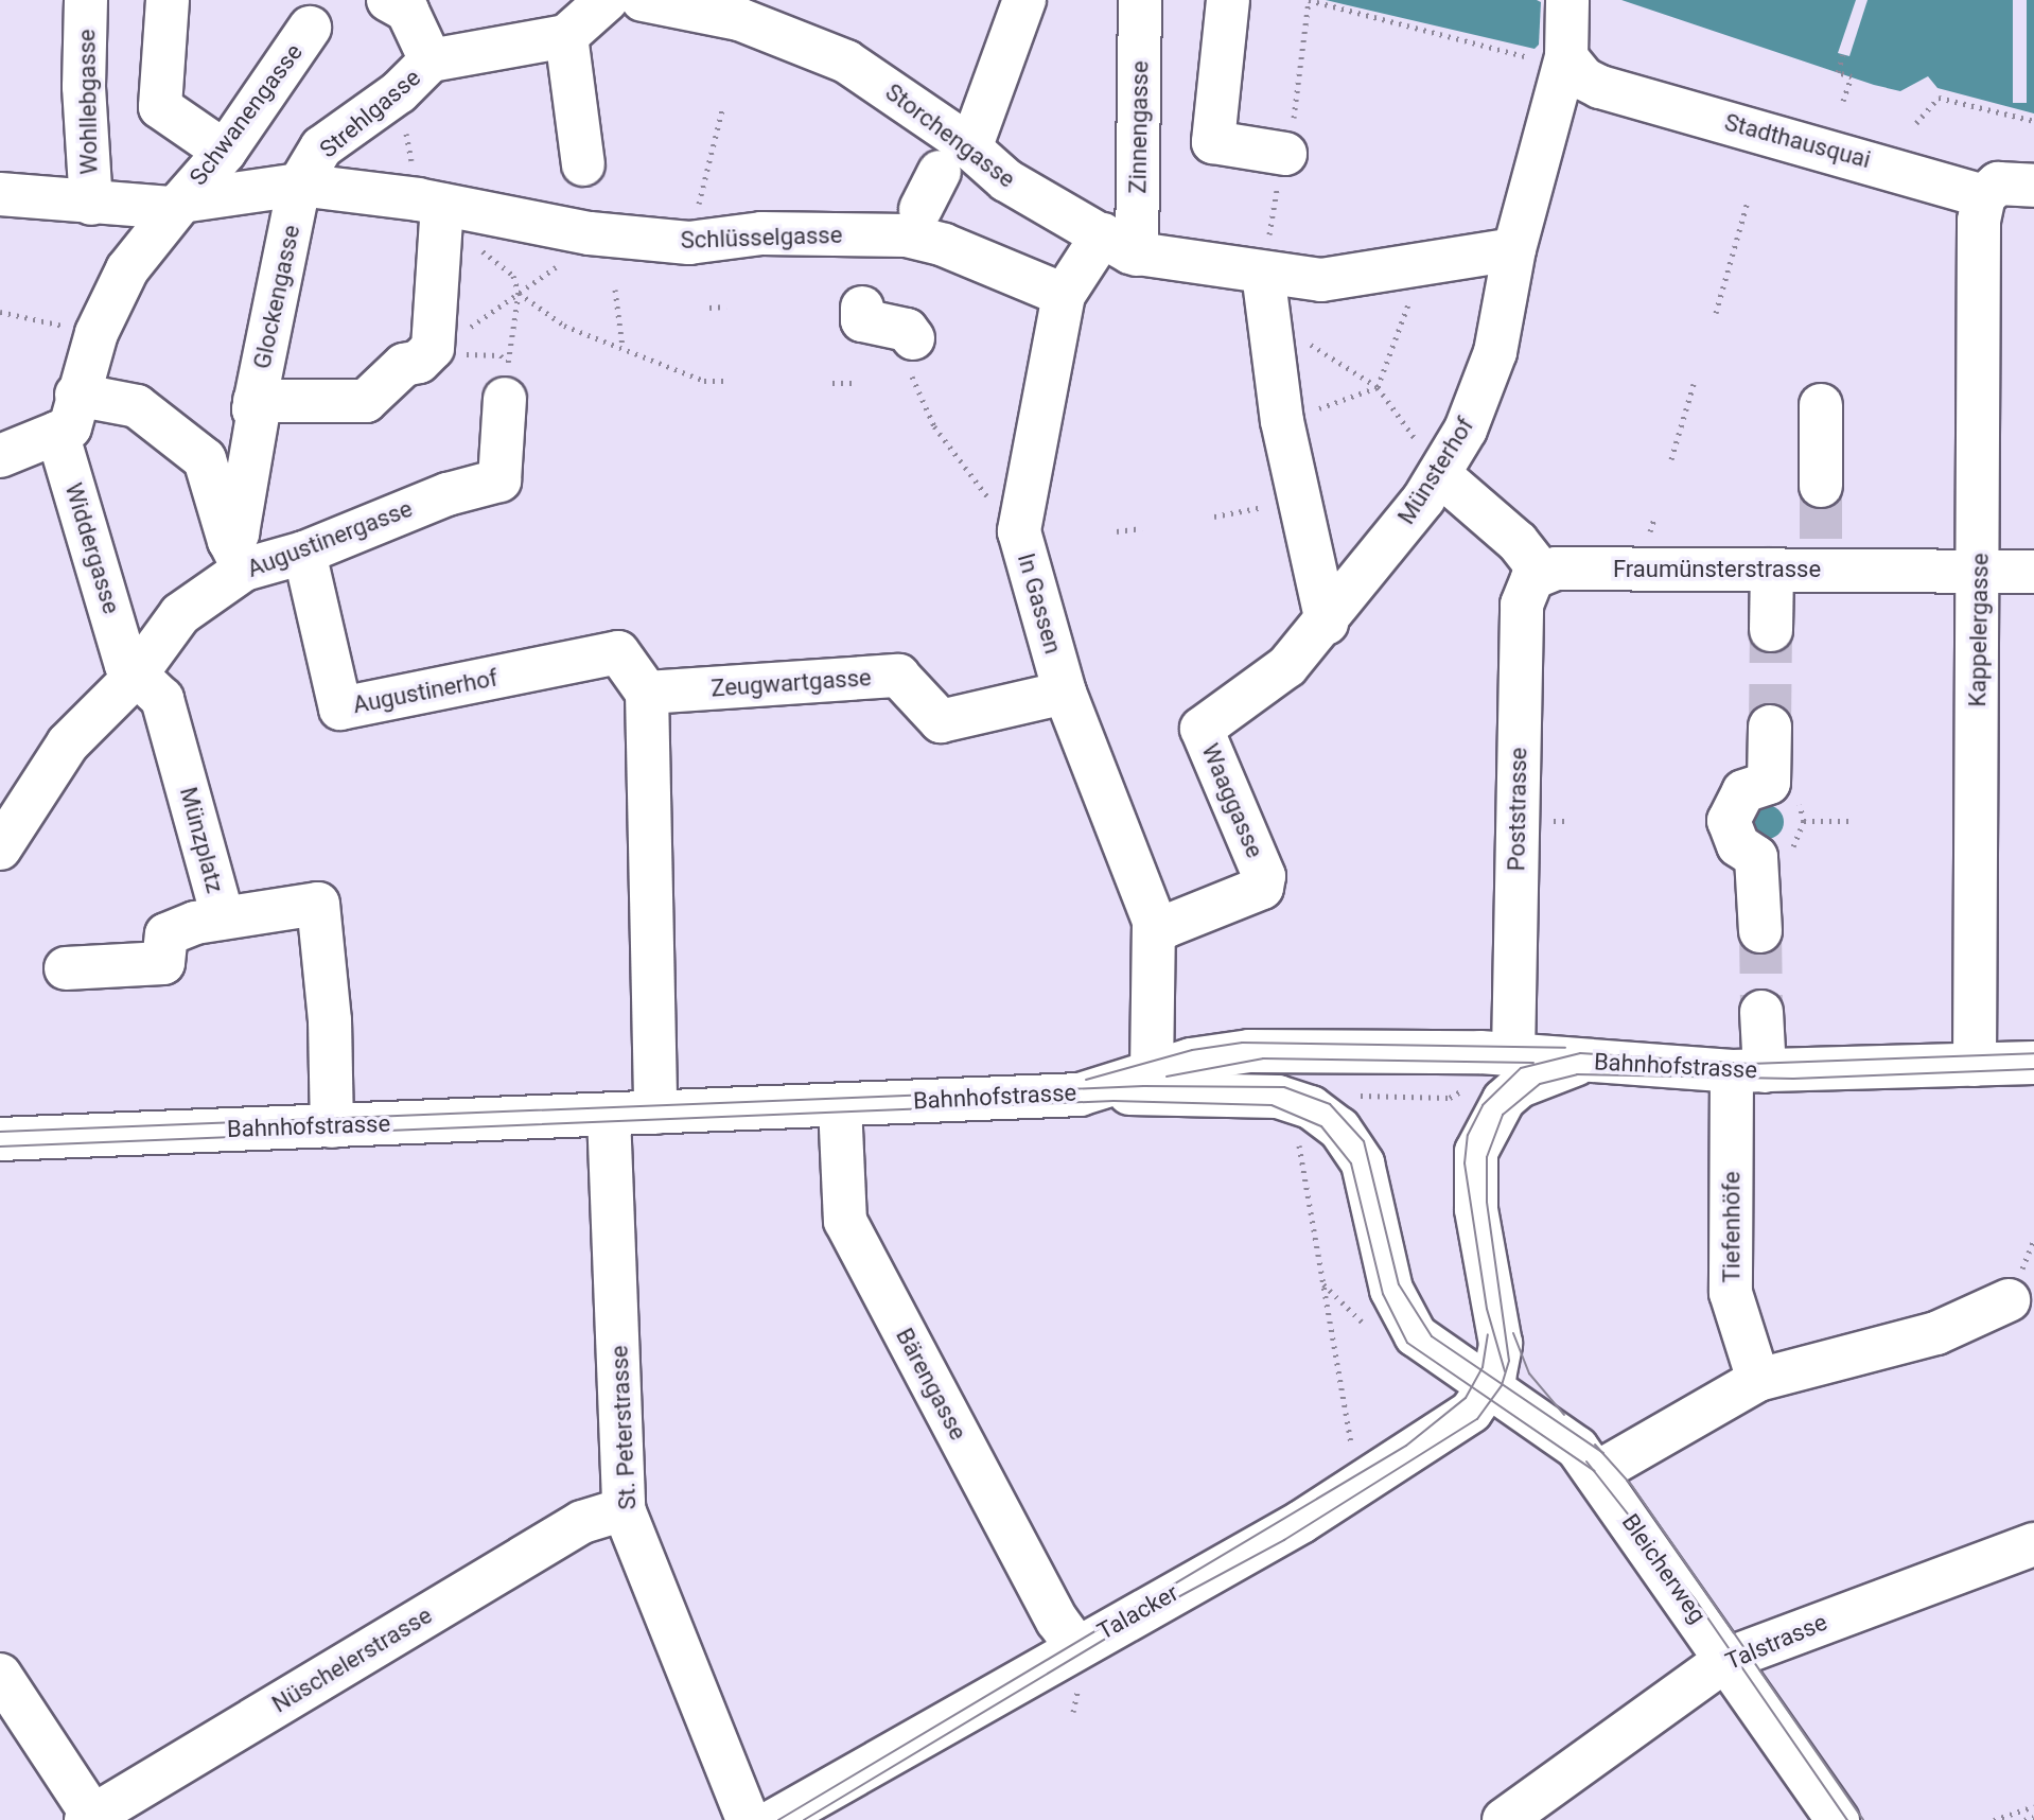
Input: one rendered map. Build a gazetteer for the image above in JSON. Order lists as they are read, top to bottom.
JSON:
{
  "streets": {
    "street": [
      "Wohllebgasse",
      "Strehlgasse",
      "Schwanengasse",
      "Zinnengasse",
      "Storchengasse",
      "Stadthausquai",
      "Schlüsselgasse",
      "Glockengasse",
      "Münsterhof",
      "Augustinergasse",
      "Widdergasse",
      "Fraumünsterstrasse",
      "In Gassen",
      "Kappelergasse",
      "Zeugwartgasse",
      "Augustinerhof",
      "Waaggasse",
      "Poststrasse",
      "Münzplatz",
      "Bahnhofstrasse",
      "Tiefenhöfe",
      "Bärengasse",
      "St. Peterstrasse",
      "Bleicherweg",
      "Talacker",
      "Talstrasse",
      "Nüschelerstrasse"
    ]
  },
  "crossings": [
    ["Strehlgasse", "Schlüsselgasse"],
    ["Strehlgasse", "Glockengasse"],
    ["Zinnengasse", "Storchengasse"],
    ["Zinnengasse", "In Gassen"],
    ["Storchengasse", "In Gassen"],
    ["Stadthausquai", "Münsterhof"],
    ["Stadthausquai", "Kappelergasse"],
    ["Schlüsselgasse", "Glockengasse"],
    ["Schlüsselgasse", "In Gassen"],
    ["Glockengasse", "Augustinergasse"],
    ["Münsterhof", "Waaggasse"],
    ["Augustinergasse", "Widdergasse"],
    ["Augustinergasse", "Augustinerhof"],
    ["Augustinergasse", "Münzplatz"],
    ["Widdergasse", "Münzplatz"],
    ["Fraumünsterstrasse", "Kappelergasse"],
    ["Fraumünsterstrasse", "Poststrasse"],
    ["In Gassen", "Zeugwartgasse"],
    ["In Gassen", "Waaggasse"],
    ["Kappelergasse", "Bahnhofstrasse"],
    ["Zeugwartgasse", "Augustinerhof"],
    ["Poststrasse", "Bahnhofstrasse"],
    ["Münzplatz", "Bahnhofstrasse"],
    ["Bahnhofstrasse", "Tiefenhöfe"],
    ["Bahnhofstrasse", "Bärengasse"],
    ["Bahnhofstrasse", "St. Peterstrasse"],
    ["Bahnhofstrasse", "Bleicherweg"],
    ["Bärengasse", "Talacker"],
    ["St. Peterstrasse", "Nüschelerstrasse"],
    ["Bleicherweg", "Talacker"],
    ["Bleicherweg", "Talstrasse"]
  ]
}
